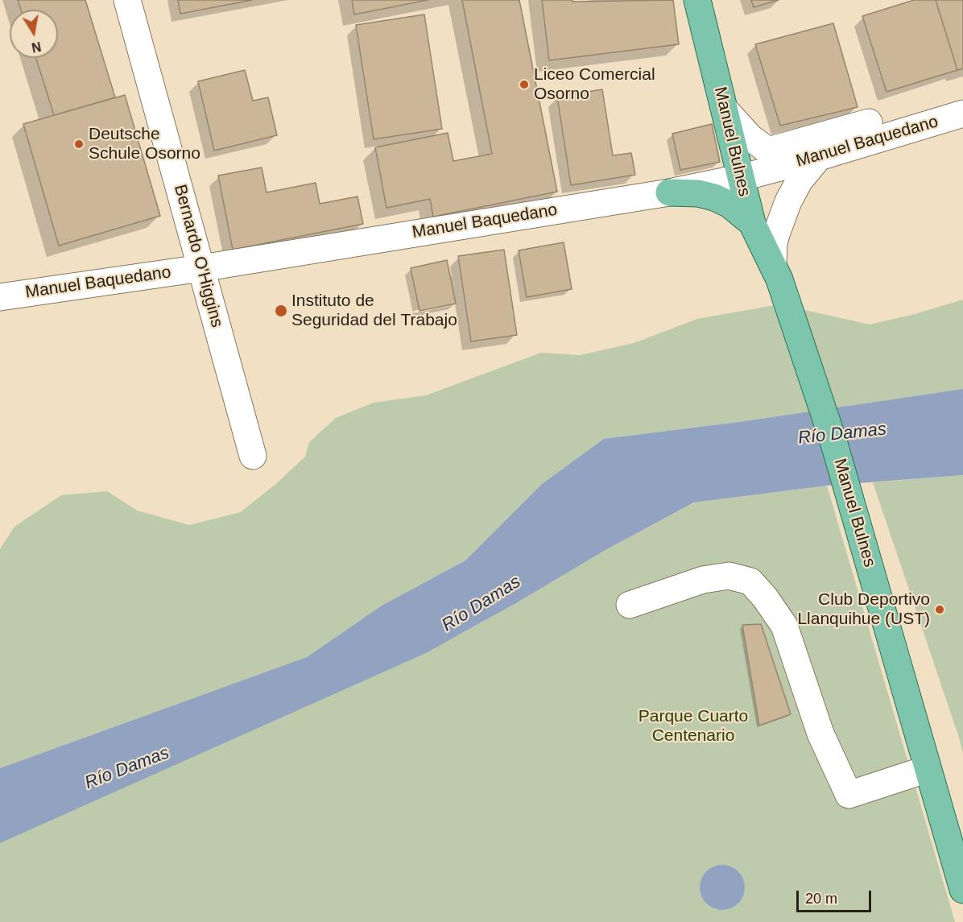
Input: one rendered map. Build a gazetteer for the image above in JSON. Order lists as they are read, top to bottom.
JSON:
{
  "streets": {
    "main road": ["Manuel Bulnes"],
    "street": ["Manuel Baquedano", "Bernardo O'Higgins"]
  },
  "crossings": [
    ["Manuel Bulnes", "Manuel Baquedano"],
    ["Manuel Baquedano", "Bernardo O'Higgins"]
  ],
  "water": ["Río Damas"],
  "parks": ["Parque Cuarto Centenario"],
  "places": [
    "Liceo Comercial Osorno",
    "Deutsche Schule Osorno",
    "Instituto de Seguridad del Trabajo",
    "Club Deportivo Llanquihue (UST)"
  ],
  "scale_bar": "20 m",
  "north": "bottom"
}
